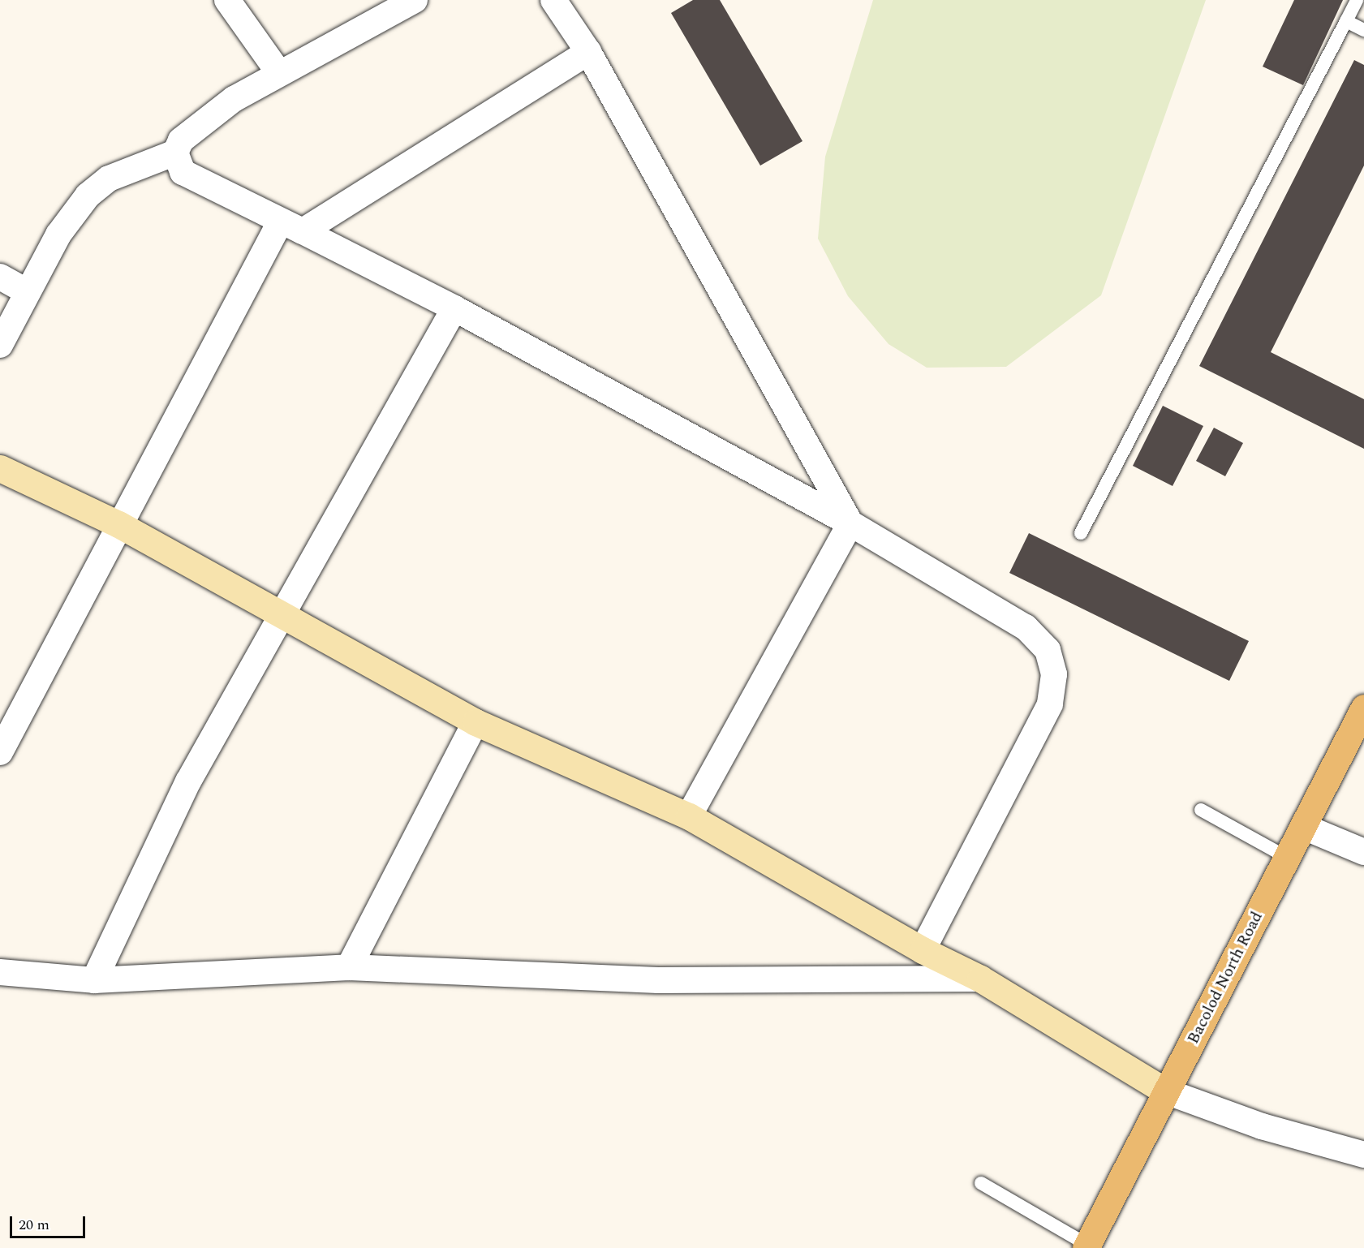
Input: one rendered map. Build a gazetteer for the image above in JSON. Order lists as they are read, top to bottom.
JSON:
{
  "streets": {
    "main road": ["Bacolod North Road"]
  },
  "scale_bar": "20 m"
}
